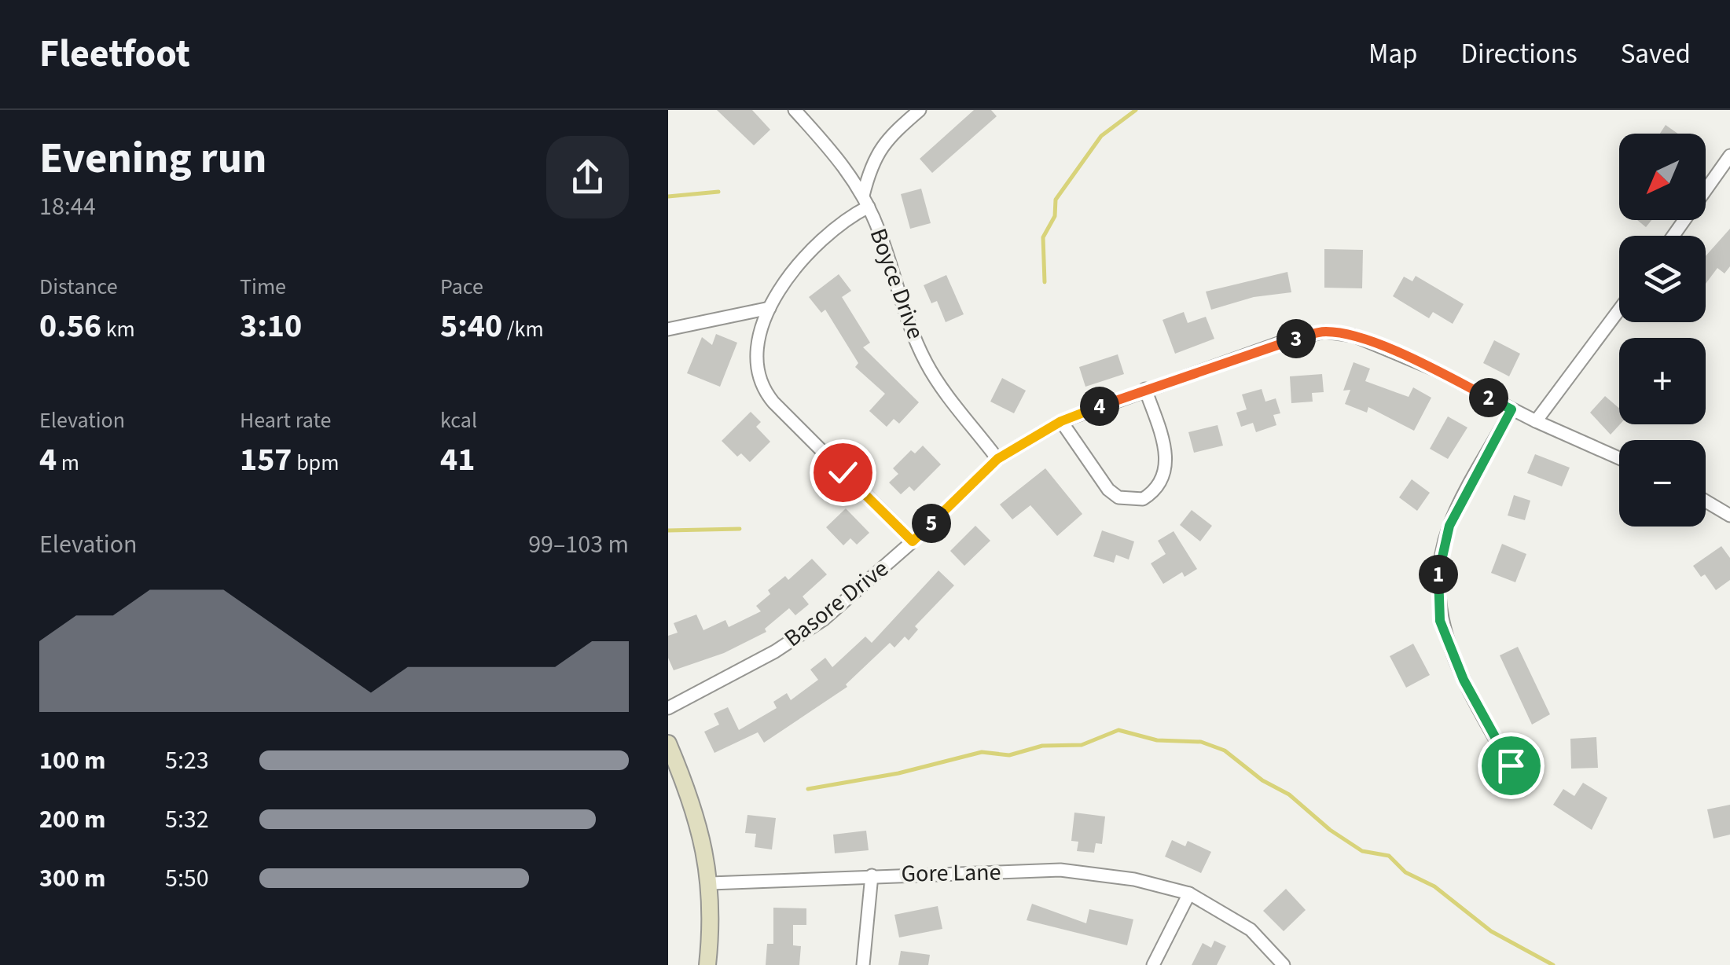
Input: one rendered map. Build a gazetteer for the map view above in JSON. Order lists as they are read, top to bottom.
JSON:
{
  "streets": {
    "street": ["Boyce Drive", "Basore Drive", "Gore Lane"]
  },
  "crossings": [
    ["Boyce Drive", "Basore Drive"]
  ],
  "north": "bottom left",
  "page": {
    "header": "Fleetfoot",
    "nav": ["Map", "Directions", "Saved"],
    "heading": ["Evening run", "18:44"],
    "map_buttons": ["+", "−"],
    "stats": [
      ["Distance", "0.56 km"],
      ["Time", "3:10"],
      ["Pace", "5:40 /km"],
      ["Elevation", "4 m"],
      ["Heart rate", "157 bpm"],
      ["kcal", "41"]
    ],
    "pins": [
      "3",
      "2",
      "4",
      "5",
      "1"
    ],
    "chart": ["Elevation", "99–103 m"],
    "list": [
      {
        "name": "100 m",
        "note": "5:23"
      },
      {
        "name": "200 m",
        "note": "5:32"
      },
      {
        "name": "300 m",
        "note": "5:50"
      }
    ]
  }
}
